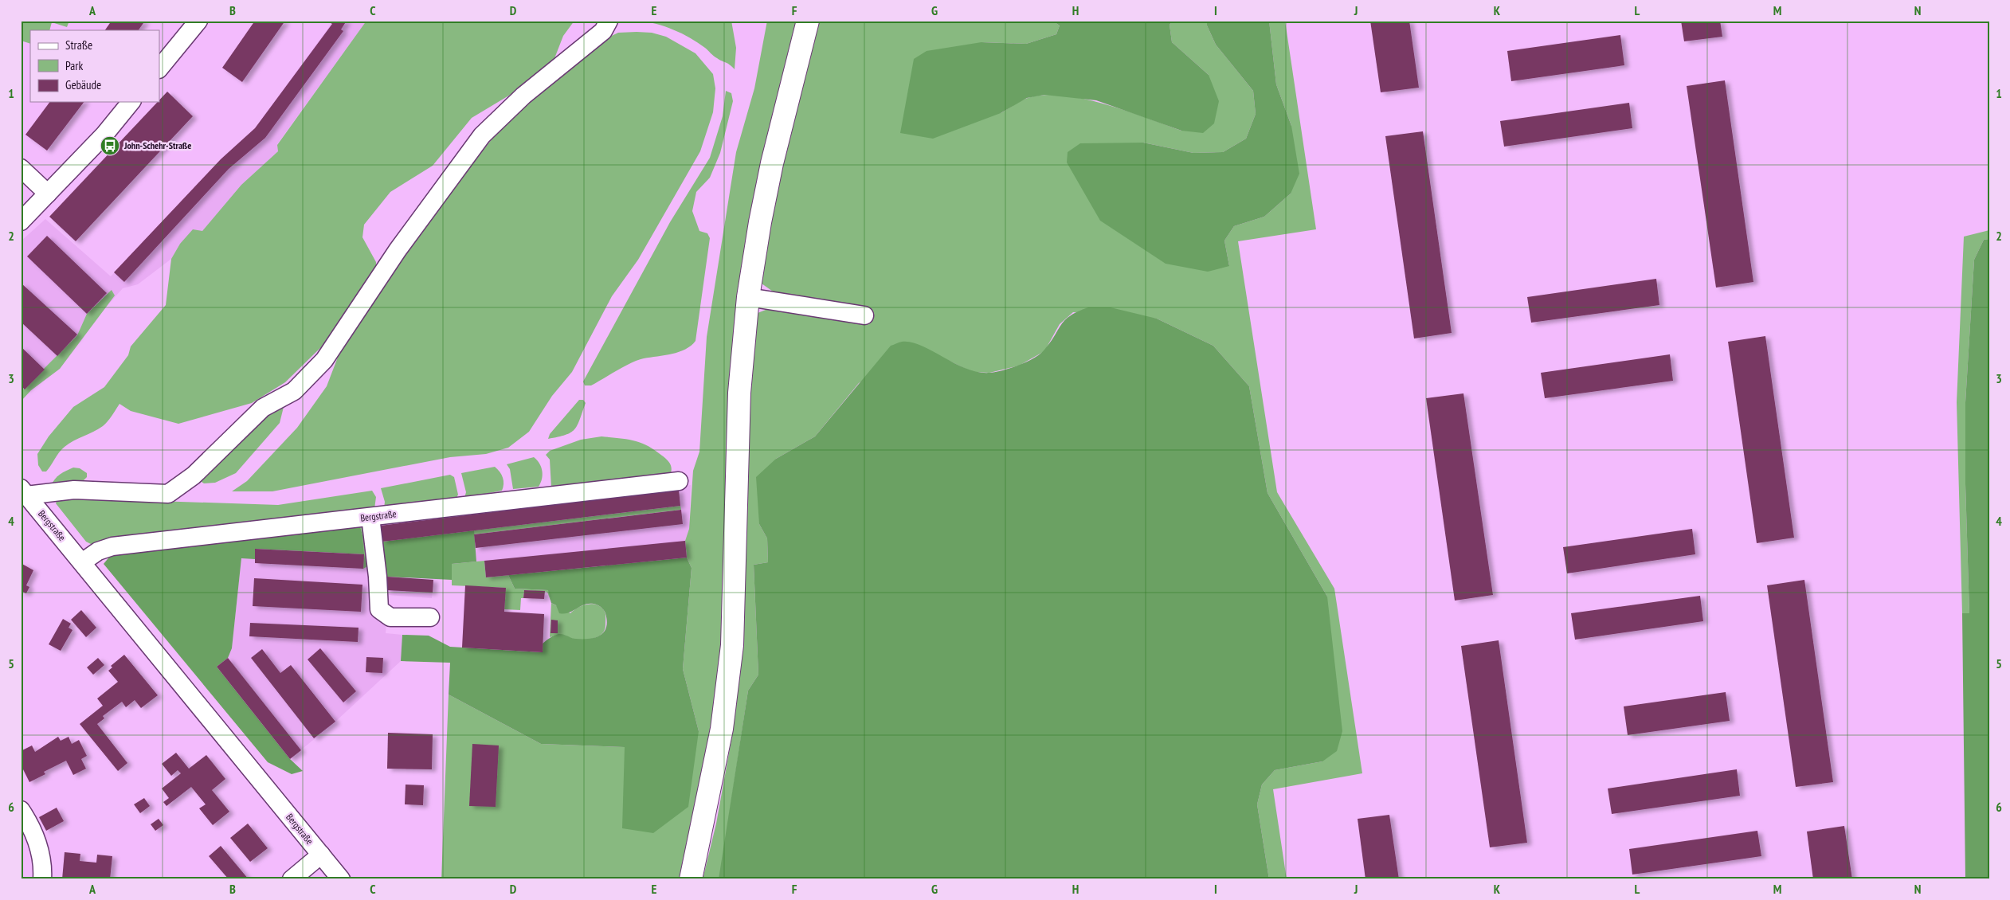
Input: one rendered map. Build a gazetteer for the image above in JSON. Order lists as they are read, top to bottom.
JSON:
{
  "streets": {
    "street": ["Bergstraße"]
  },
  "places": {
    "bus stop": ["John-Schehr-Straße"]
  },
  "legend": ["Straße", "Park", "Gebäude"],
  "grid": {
    "columns": [
      "A",
      "B",
      "C",
      "D",
      "E",
      "F",
      "G",
      "H",
      "I",
      "J",
      "K",
      "L",
      "M",
      "N"
    ],
    "rows": [
      "1",
      "2",
      "3",
      "4",
      "5",
      "6"
    ]
  }
}
